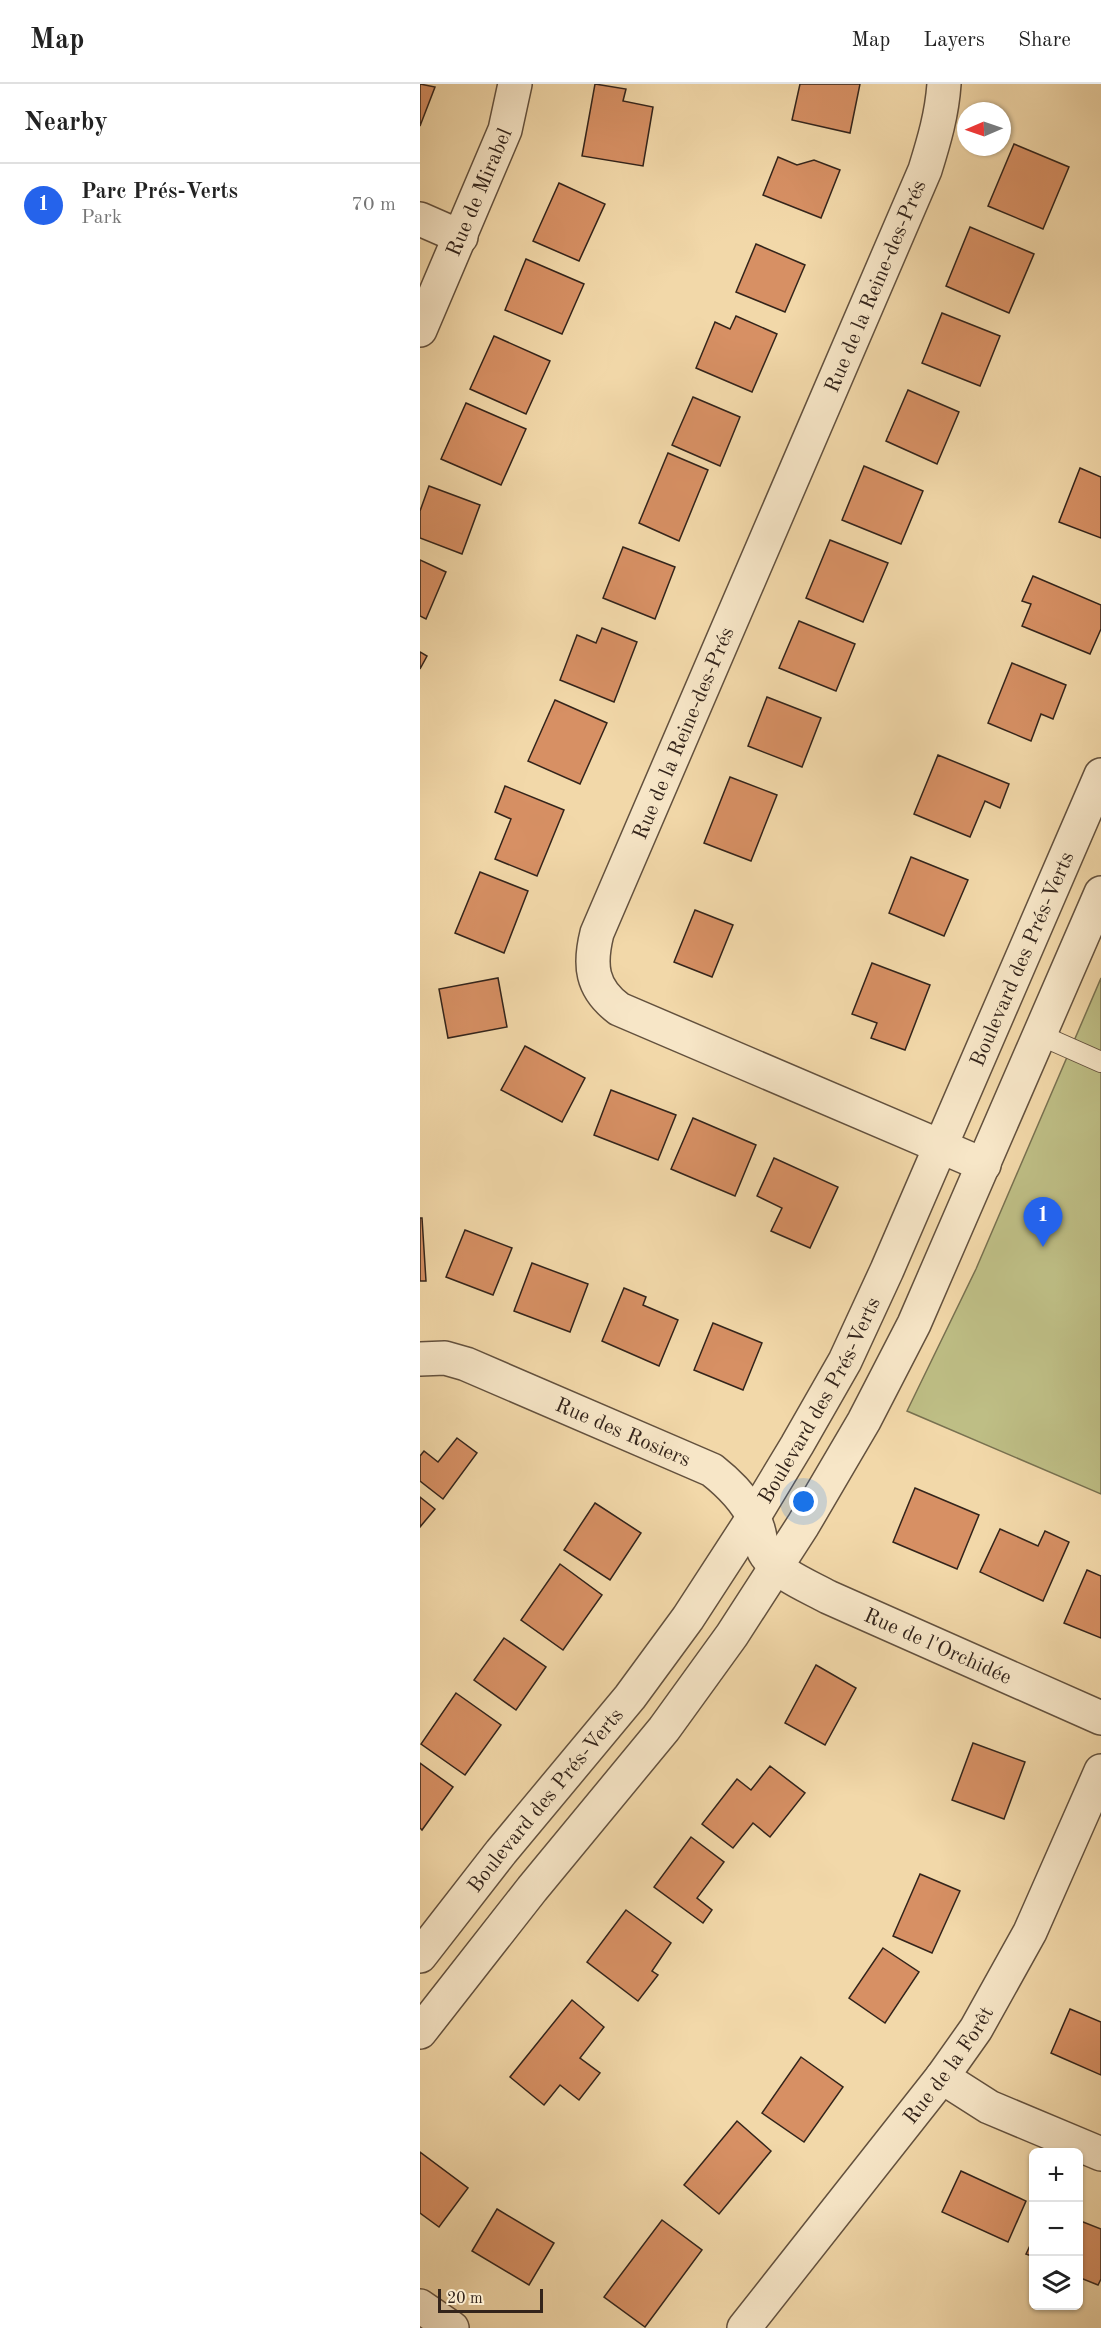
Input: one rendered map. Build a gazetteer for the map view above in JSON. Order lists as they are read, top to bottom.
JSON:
{
  "streets": {
    "street": [
      "Rue de Mirabel",
      "Rue de la Reine-des-Prés",
      "Boulevard des Prés-Verts",
      "Rue des Rosiers",
      "Rue de l'Orchidée",
      "Rue de la Forêt"
    ]
  },
  "crossings": [
    ["Rue de la Reine-des-Prés", "Boulevard des Prés-Verts"],
    ["Boulevard des Prés-Verts", "Rue des Rosiers"],
    ["Rue des Rosiers", "Rue de l'Orchidée"]
  ],
  "scale_bar": "20 m",
  "north": "left",
  "page": {
    "header": "Map",
    "nav": ["Map", "Layers", "Share"],
    "heading": "Nearby",
    "list": [
      {
        "mark": "1",
        "name": "Parc Prés-Verts",
        "note": "Park",
        "value": "70 m"
      }
    ],
    "pins": "1",
    "map_buttons": ["+", "−"],
    "scale": "20 m"
  }
}
